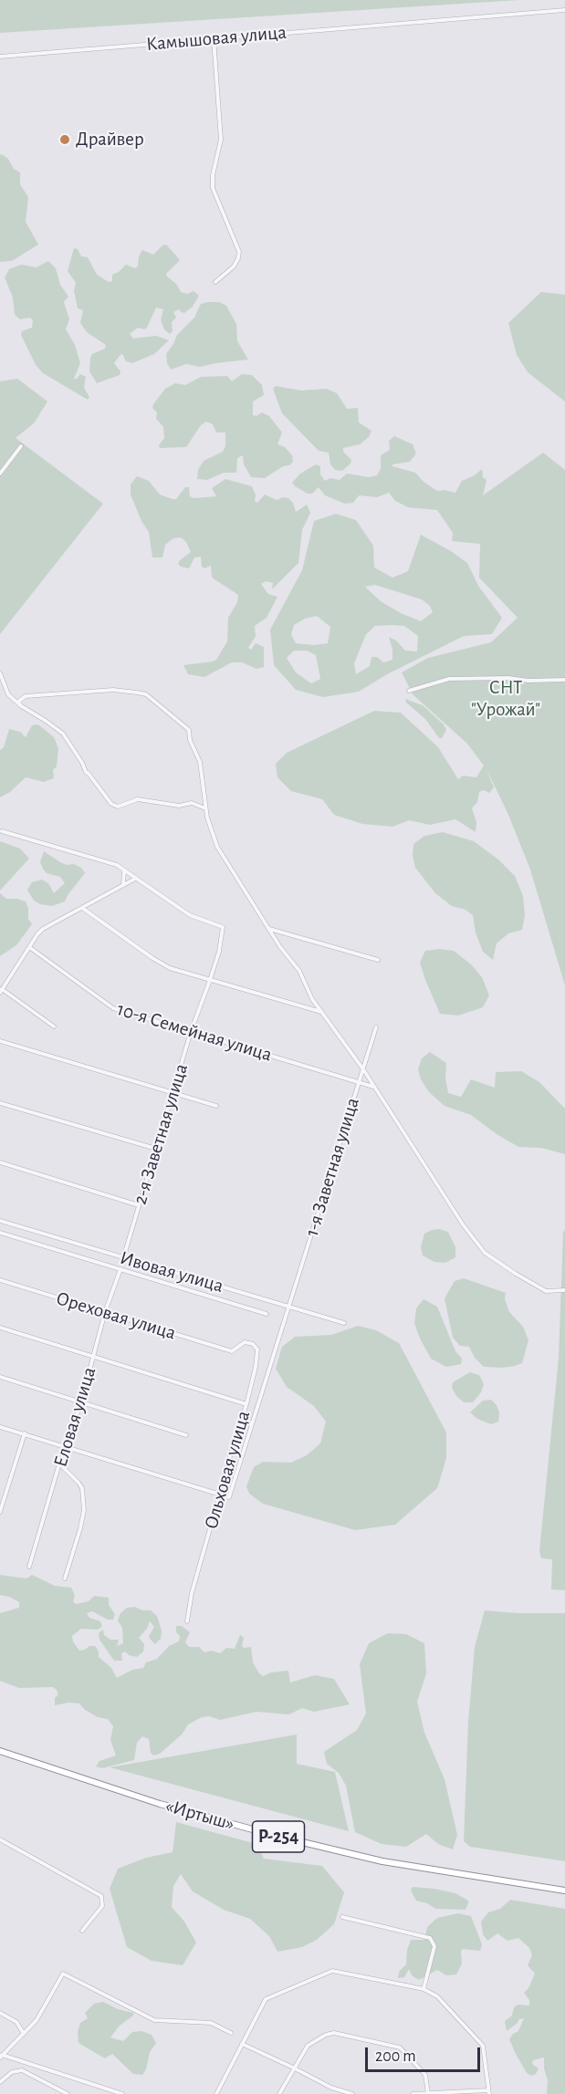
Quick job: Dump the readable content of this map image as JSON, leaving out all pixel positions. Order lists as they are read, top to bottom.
{
  "streets": {
    "highway": ["«Иртыш»", "Р-254"],
    "street": [
      "Камышовая улица",
      "10-я Семейная улица",
      "2-я Заветная улица",
      "1-я Заветная улица",
      "Ивовая улица",
      "Ореховая улица",
      "Еловая улица",
      "Ольховая улица"
    ]
  },
  "crossings": [
    ["10-я Семейная улица", "2-я Заветная улица"],
    ["10-я Семейная улица", "1-я Заветная улица"],
    ["2-я Заветная улица", "Ивовая улица"],
    ["1-я Заветная улица", "Ивовая улица"],
    ["1-я Заветная улица", "Ольховая улица"],
    ["Ивовая улица", "Еловая улица"],
    ["Ореховая улица", "Еловая улица"],
    ["Ореховая улица", "Ольховая улица"]
  ],
  "parks": ["СНТ \"Урожай\""],
  "places": ["Драйвер"],
  "scale_bar": "200 m"
}
